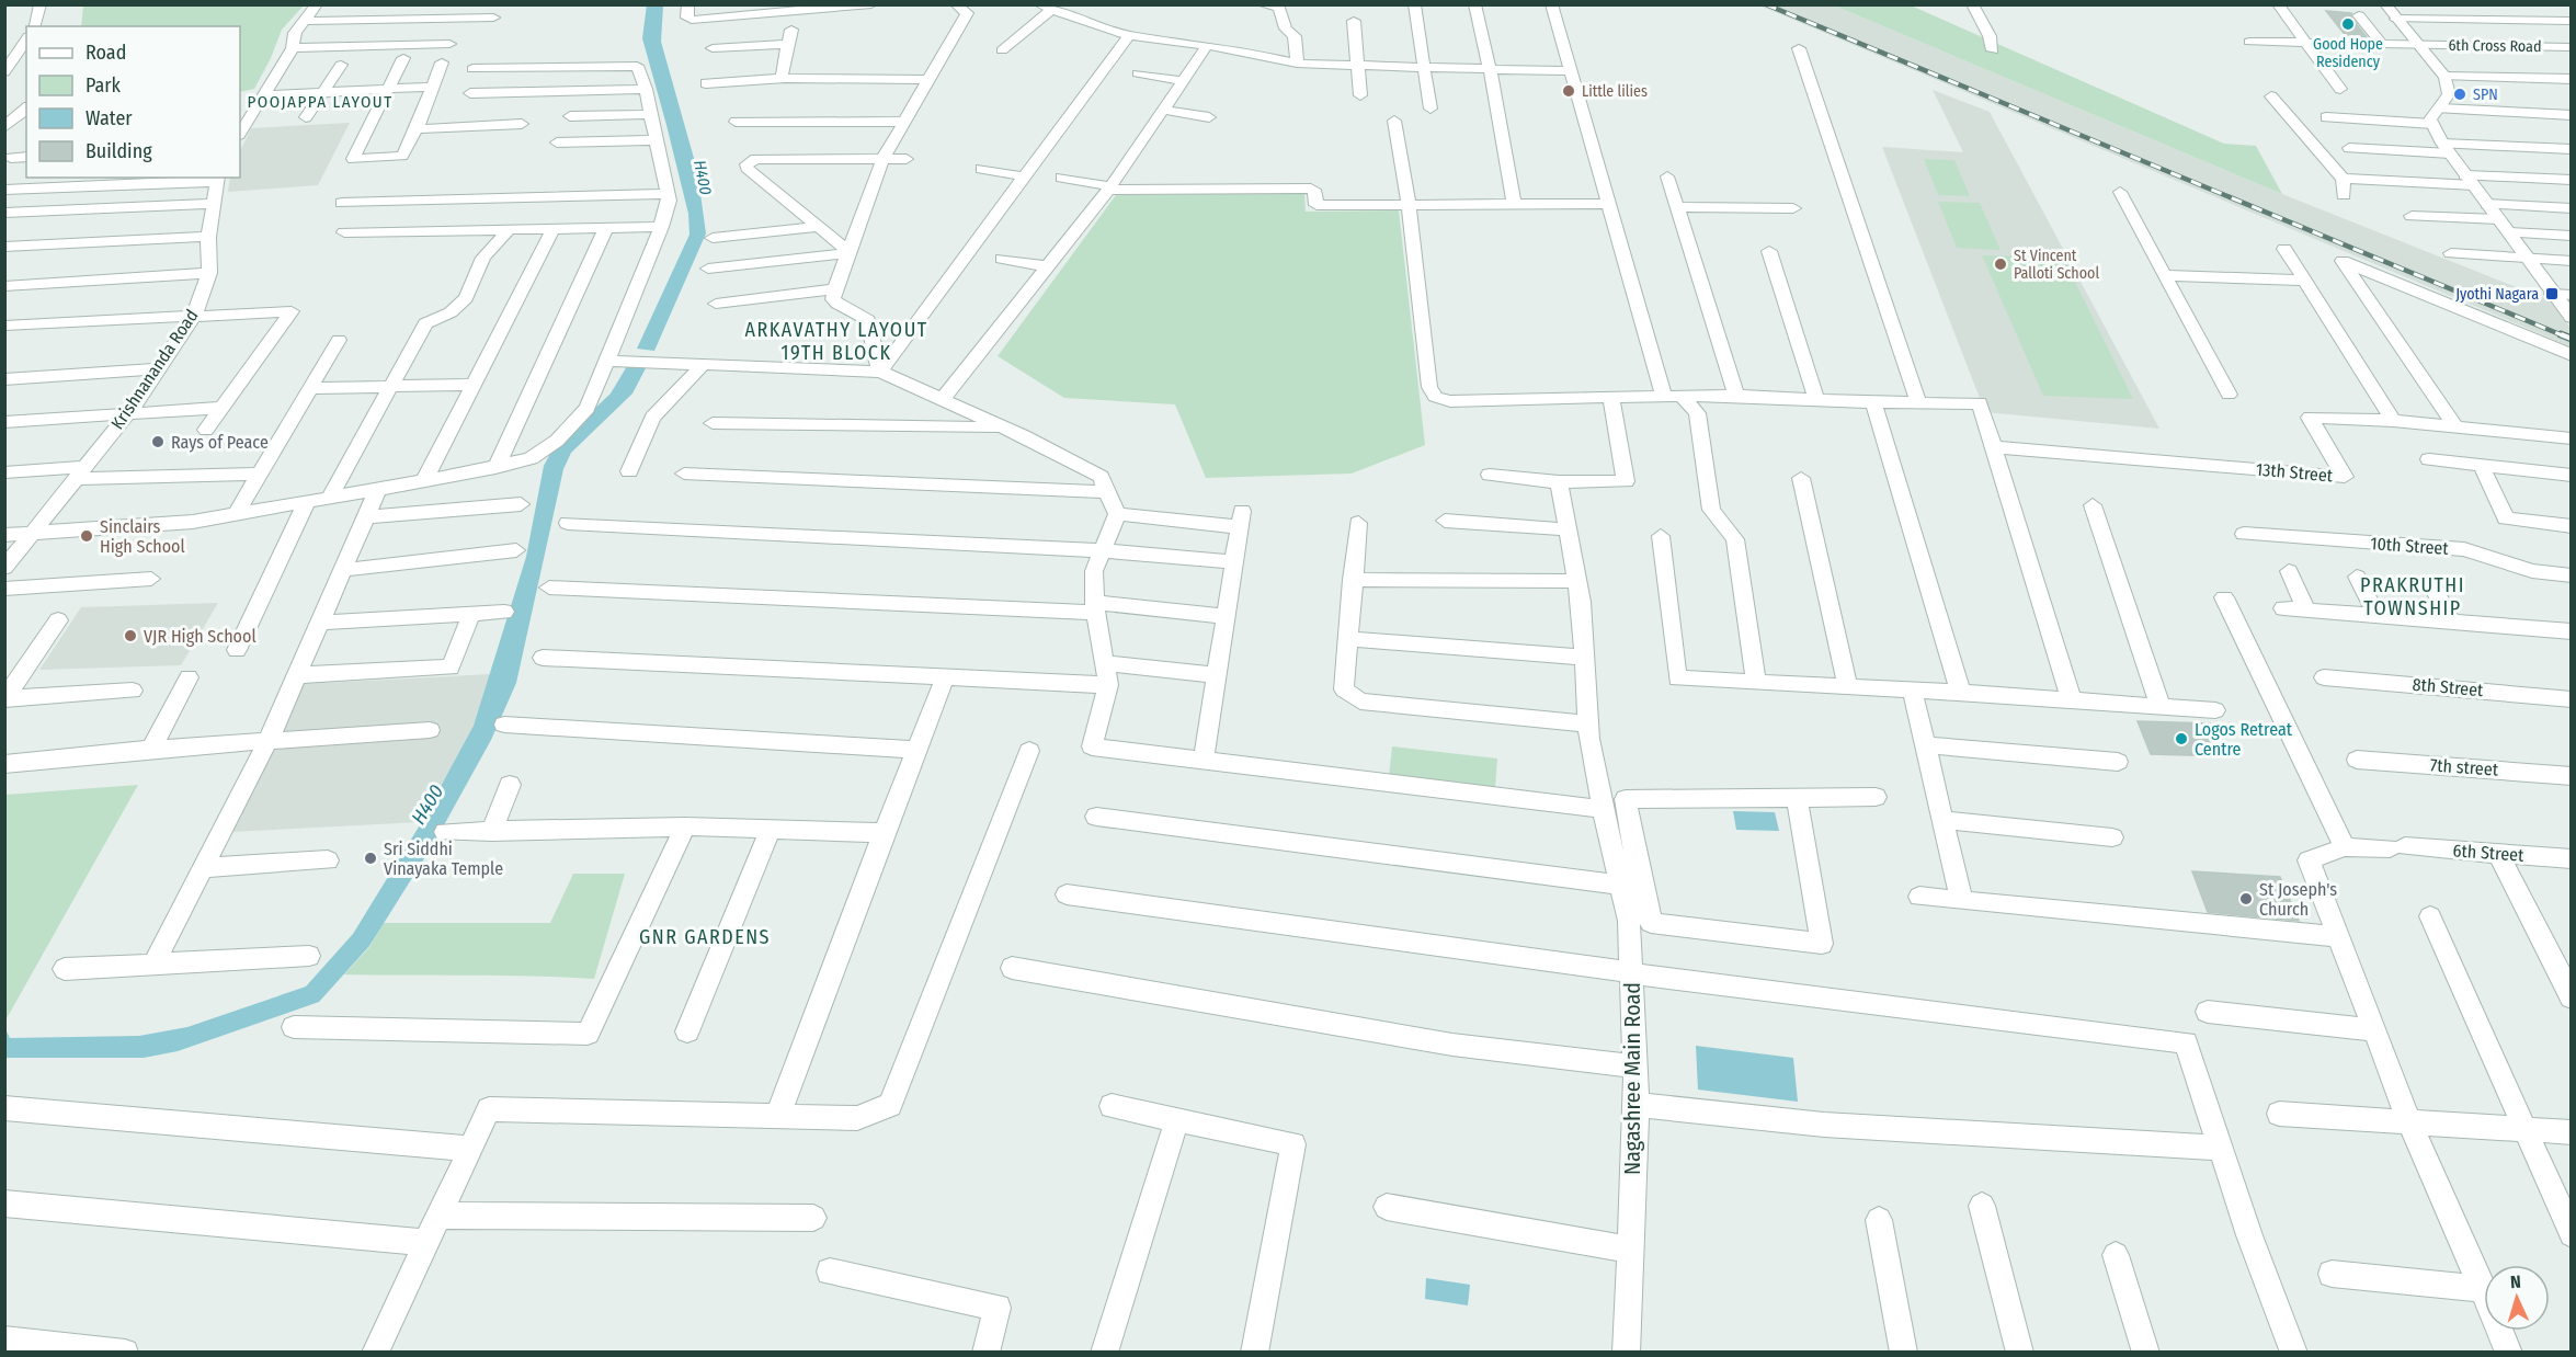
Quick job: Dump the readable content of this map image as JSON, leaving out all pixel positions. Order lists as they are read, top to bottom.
{
  "streets": {
    "street": [
      "6th Cross Road",
      "Krishnananda Road",
      "13th Street",
      "10th Street",
      "8th Street",
      "7th street",
      "6th Street",
      "Nagashree Main Road"
    ]
  },
  "districts": [
    "POOJAPPA LAYOUT",
    "ARKAVATHY LAYOUT 19TH BLOCK",
    "PRAKRUTHI TOWNSHIP",
    "GNR GARDENS"
  ],
  "water": ["H400"],
  "places": {
    "other": [
      "Good Hope Residency",
      "Little lilies",
      "SPN",
      "St Vincent Palloti School",
      "Rays of Peace",
      "Sinclairs High School",
      "VJR High School",
      "Logos Retreat Centre",
      "Sri Siddhi Vinayaka Temple",
      "St Joseph's Church"
    ],
    "transit": ["Jyothi Nagara"]
  },
  "legend": [
    "Road",
    "Park",
    "Water",
    "Building"
  ],
  "north": "top"
}
